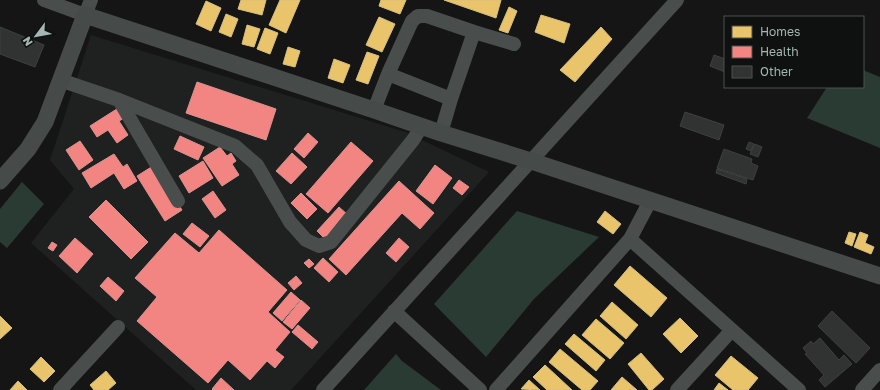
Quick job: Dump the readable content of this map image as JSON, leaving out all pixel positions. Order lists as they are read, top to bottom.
{
  "legend": ["Homes", "Health", "Other"],
  "north": "bottom left"
}
